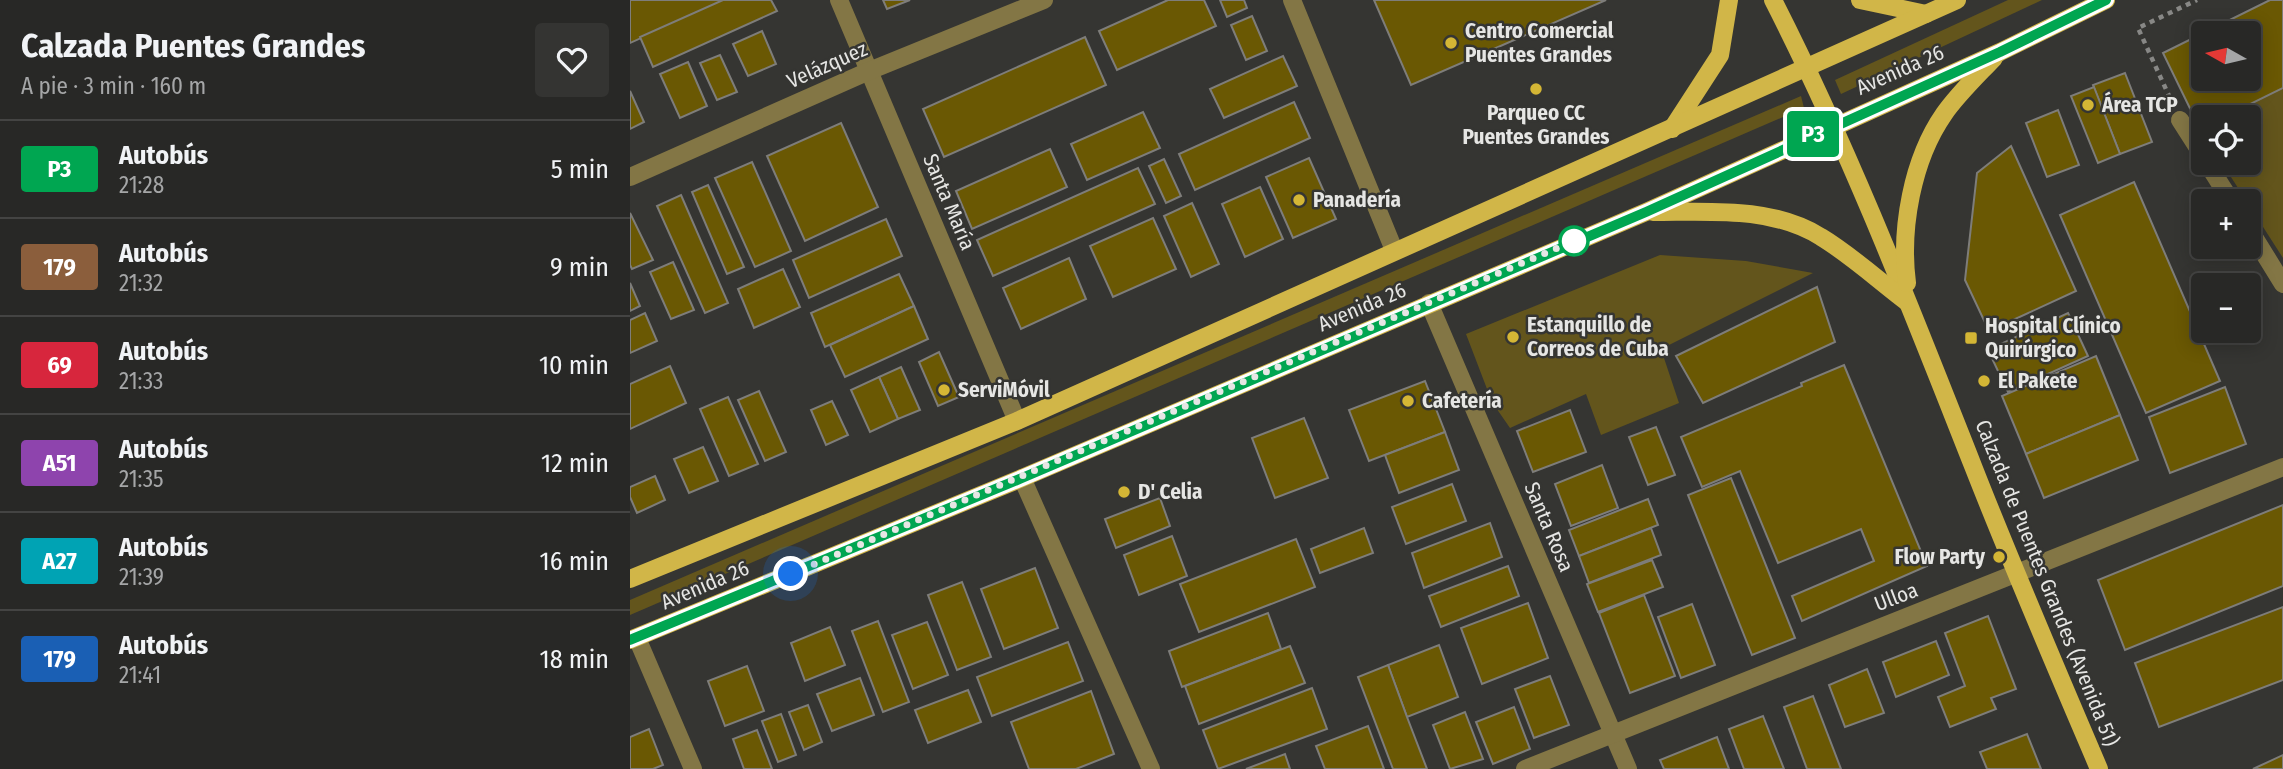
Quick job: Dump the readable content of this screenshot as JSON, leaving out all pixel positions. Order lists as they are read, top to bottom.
{
  "streets": {
    "main road": ["Avenida 26", "Calzada de Puentes Grandes (Avenida 51)"],
    "street": [
      "Velázquez",
      "Santa María",
      "Santa Rosa",
      "Ulloa"
    ]
  },
  "crossings": [
    ["Velázquez", "Santa María"],
    ["Avenida 26", "Santa María"],
    ["Avenida 26", "Santa Rosa"],
    ["Avenida 26", "Calzada de Puentes Grandes (Avenida 51)"],
    ["Santa Rosa", "Ulloa"],
    ["Calzada de Puentes Grandes (Avenida 51)", "Ulloa"]
  ],
  "places": {
    "other": [
      "Centro Comercial Puentes Grandes",
      "Parqueo CC Puentes Grandes",
      "Área TCP",
      "Panadería",
      "Estanquillo de Correos de Cuba",
      "El Pakete",
      "ServiMóvil",
      "Cafetería",
      "D' Celia",
      "Flow Party"
    ],
    "transit": ["Hospital Clínico Quirúrgico"]
  },
  "lines": ["bus line P3"],
  "north": "left",
  "page": {
    "heading": ["Calzada Puentes Grandes", "A pie · 3 min · 160 m"],
    "on_map": "P3",
    "map_buttons": ["+", "−"],
    "list": [
      {
        "mark": "P3",
        "name": "Autobús",
        "note": "21:28",
        "value": "5 min"
      },
      {
        "mark": "179",
        "name": "Autobús",
        "note": "21:32",
        "value": "9 min"
      },
      {
        "mark": "69",
        "name": "Autobús",
        "note": "21:33",
        "value": "10 min"
      },
      {
        "mark": "A51",
        "name": "Autobús",
        "note": "21:35",
        "value": "12 min"
      },
      {
        "mark": "A27",
        "name": "Autobús",
        "note": "21:39",
        "value": "16 min"
      },
      {
        "mark": "179",
        "name": "Autobús",
        "note": "21:41",
        "value": "18 min"
      }
    ]
  }
}
